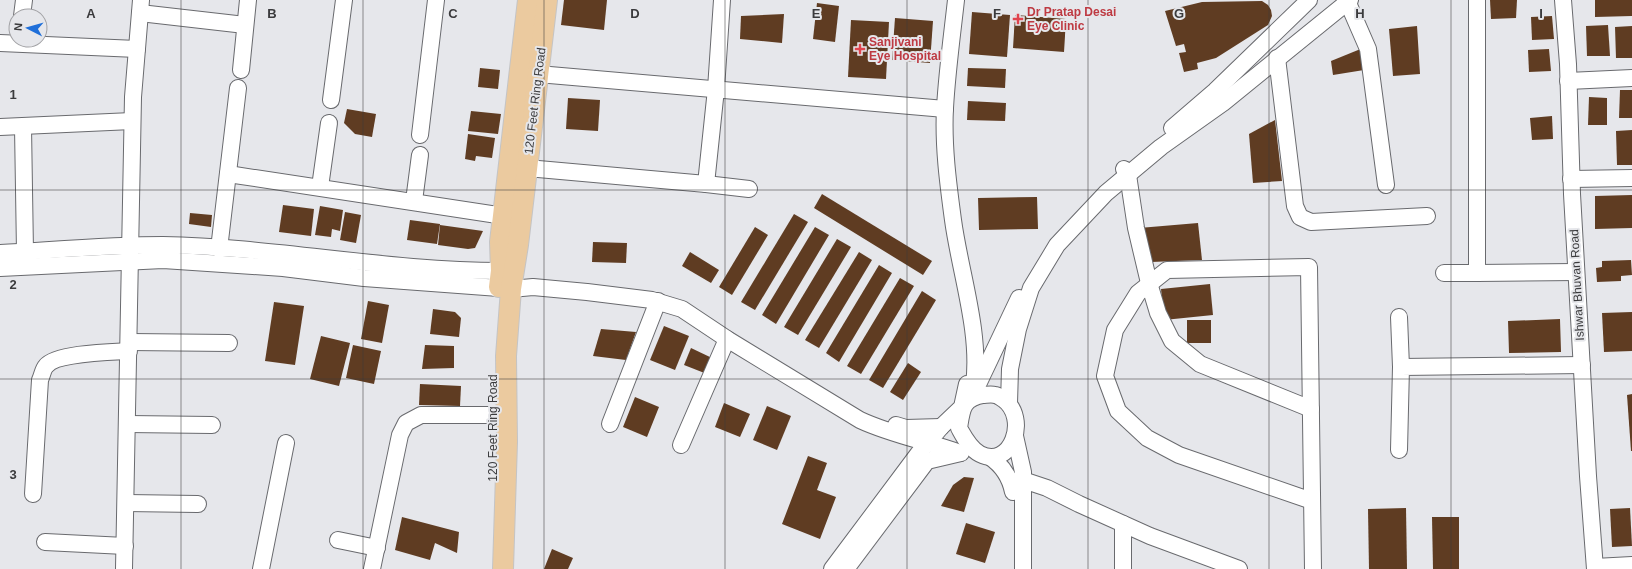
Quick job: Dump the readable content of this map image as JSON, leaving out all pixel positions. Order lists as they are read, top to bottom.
{
  "streets": {
    "main road": ["120 Feet Ring Road"],
    "street": ["Ishwar Bhuvan Road"]
  },
  "places": {
    "health": ["Dr Pratap Desai Eye Clinic", "Sanjivani Eye Hospital"]
  },
  "north": "left",
  "grid": {
    "columns": [
      "A",
      "B",
      "C",
      "D",
      "E",
      "F",
      "G",
      "H",
      "I"
    ],
    "rows": ["1", "2", "3"]
  }
}
